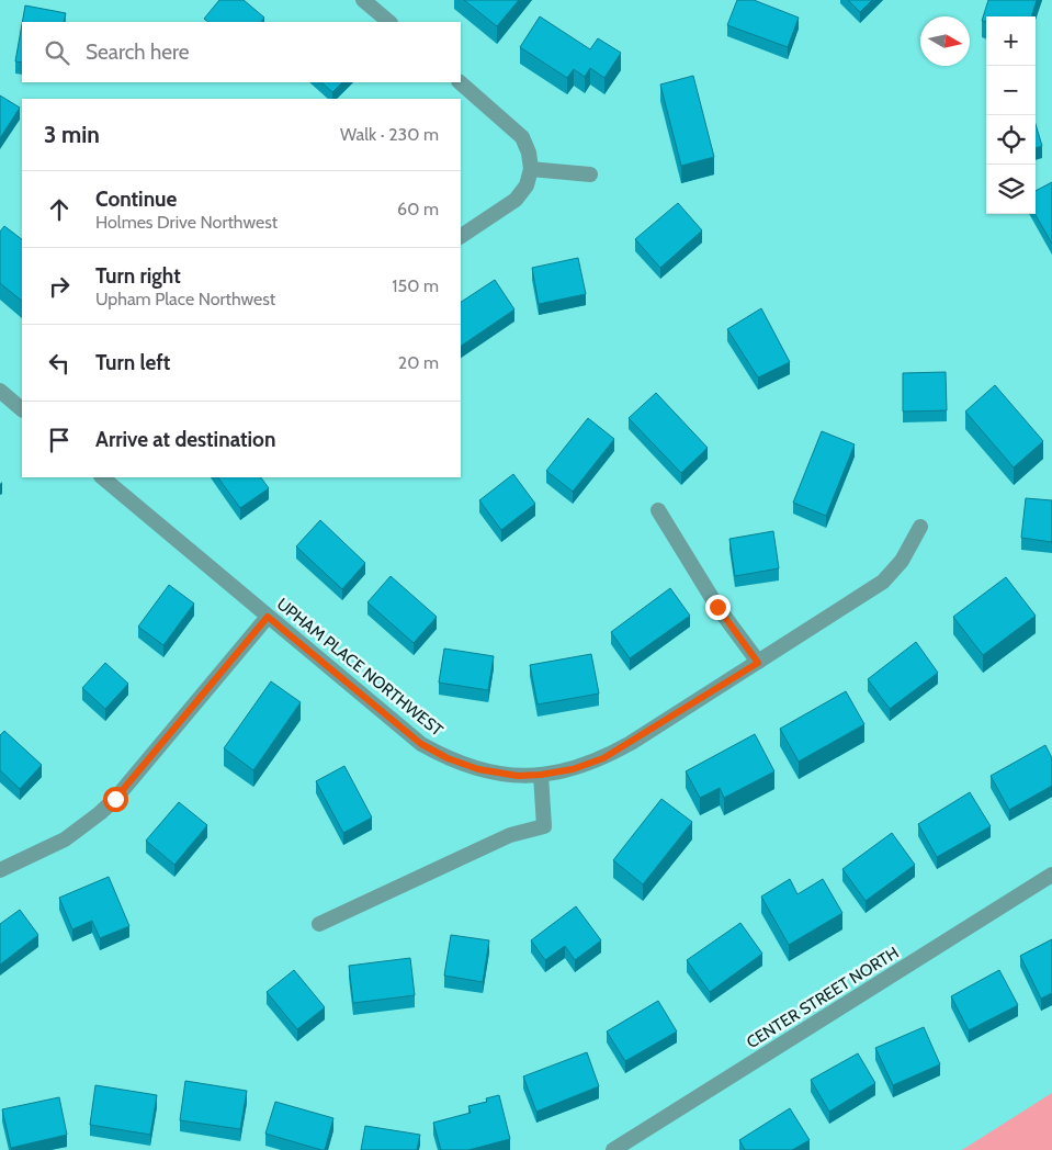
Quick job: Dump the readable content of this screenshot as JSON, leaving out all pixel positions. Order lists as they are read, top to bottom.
{
  "streets": {
    "street": ["UPHAM PLACE NORTHWEST", "CENTER STREET NORTH"]
  },
  "north": "right",
  "page": {
    "map_buttons": ["+", "−"],
    "search": "Search here",
    "heading": ["3 min", "Walk · 230 m"],
    "list": [
      ["Continue", "Holmes Drive Northwest", "60 m"],
      ["Turn right", "Upham Place Northwest", "150 m"],
      ["Turn left", "20 m"],
      "Arrive at destination"
    ]
  }
}
